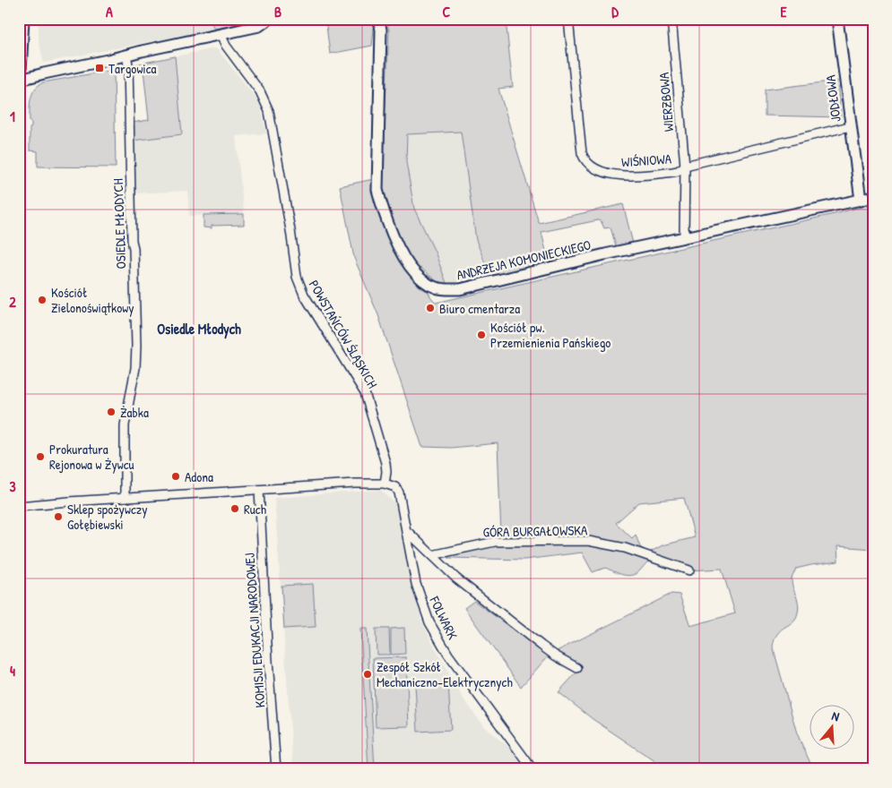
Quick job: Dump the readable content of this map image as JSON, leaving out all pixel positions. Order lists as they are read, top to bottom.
{
  "streets": {
    "street": [
      "JODŁOWA",
      "WIERZBOWA",
      "WIŚNIOWA",
      "OSIEDLE MŁODYCH",
      "ANDRZEJA KOMONIECKIEGO",
      "POWSTAŃCÓW ŚLĄSKICH",
      "GÓRA BURGAŁOWSKA",
      "FOLWARK",
      "KOMISJI EDUKACJI NARODOWEJ"
    ]
  },
  "crossings": [
    ["JODŁOWA", "WIŚNIOWA"],
    ["JODŁOWA", "ANDRZEJA KOMONIECKIEGO"],
    ["WIERZBOWA", "WIŚNIOWA"],
    ["WIERZBOWA", "ANDRZEJA KOMONIECKIEGO"],
    ["POWSTAŃCÓW ŚLĄSKICH", "FOLWARK"]
  ],
  "districts": ["Osiedle Młodych"],
  "places": {
    "transit": ["Targowica"],
    "other": [
      "Kościół Zielonoświątkowy",
      "Biuro cmentarza",
      "Kościół pw. Przemienienia Pańskiego",
      "Żabka",
      "Prokuratura Rejonowa w Żywcu",
      "Adona",
      "Ruch",
      "Sklep spożywczy Gołębiewski",
      "Zespół Szkół Mechaniczno-Elektrycznych"
    ]
  },
  "north": "top",
  "grid": {
    "columns": [
      "A",
      "B",
      "C",
      "D",
      "E"
    ],
    "rows": [
      "1",
      "2",
      "3",
      "4"
    ]
  }
}
